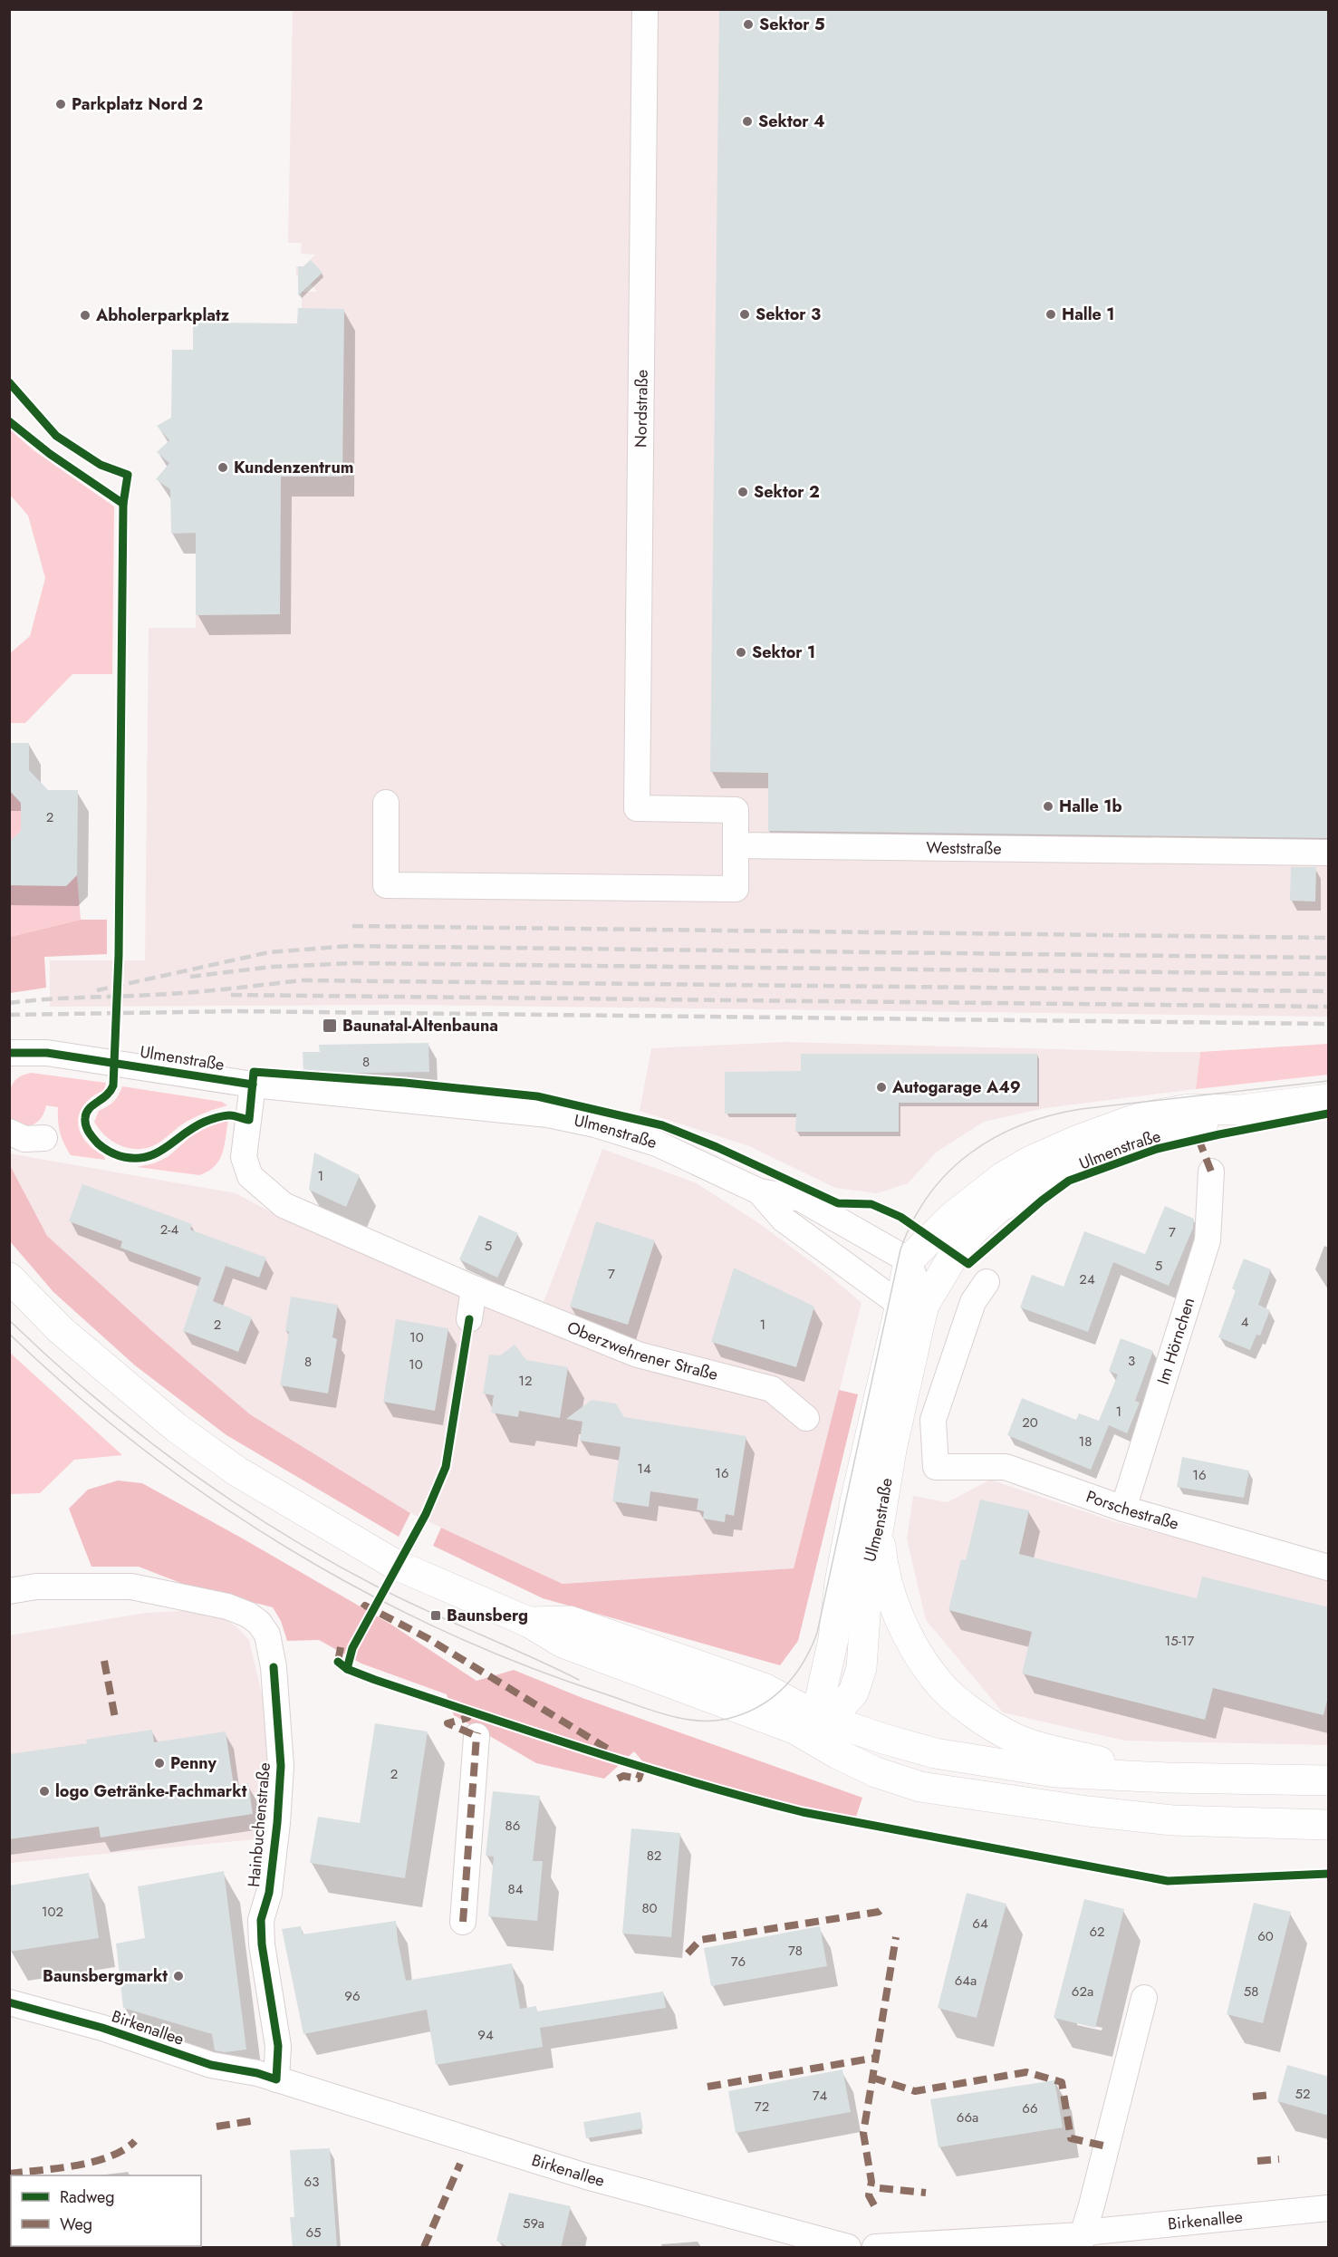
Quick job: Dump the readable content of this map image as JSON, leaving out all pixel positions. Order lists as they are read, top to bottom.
{
  "streets": {
    "main road": ["Ulmenstraße"],
    "street": [
      "Nordstraße",
      "Weststraße",
      "Im Hörnchen",
      "Oberzwehrener Straße",
      "Porschestraße",
      "Hainbuchenstraße",
      "Birkenallee"
    ]
  },
  "crossings": [
    ["Nordstraße", "Weststraße"],
    ["Ulmenstraße", "Oberzwehrener Straße"],
    ["Im Hörnchen", "Porschestraße"],
    ["Hainbuchenstraße", "Birkenallee"]
  ],
  "places": {
    "other": [
      "Sektor 5",
      "Parkplatz Nord 2",
      "Sektor 4",
      "Sektor 3",
      "Halle 1",
      "Abholerparkplatz",
      "Kundenzentrum",
      "Sektor 2",
      "Sektor 1",
      "Halle 1b",
      "Autogarage A49",
      "Penny",
      "logo Getränke-Fachmarkt",
      "Baunsbergmarkt"
    ],
    "transit": ["Baunatal-Altenbauna", "Baunsberg"]
  },
  "house_numbers": [
    "2",
    "8",
    "1",
    "2-4",
    "7",
    "5",
    "5",
    "7",
    "24",
    "4",
    "2",
    "1",
    "10",
    "3",
    "8",
    "10",
    "12",
    "1",
    "20",
    "18",
    "14",
    "16",
    "16",
    "15-17",
    "2",
    "86",
    "82",
    "84",
    "80",
    "102",
    "64",
    "62",
    "60",
    "78",
    "76",
    "64a",
    "62a",
    "58",
    "96",
    "94",
    "52",
    "74",
    "72",
    "66",
    "66a",
    "63",
    "59a",
    "65"
  ],
  "legend": ["Radweg", "Weg"]
}
